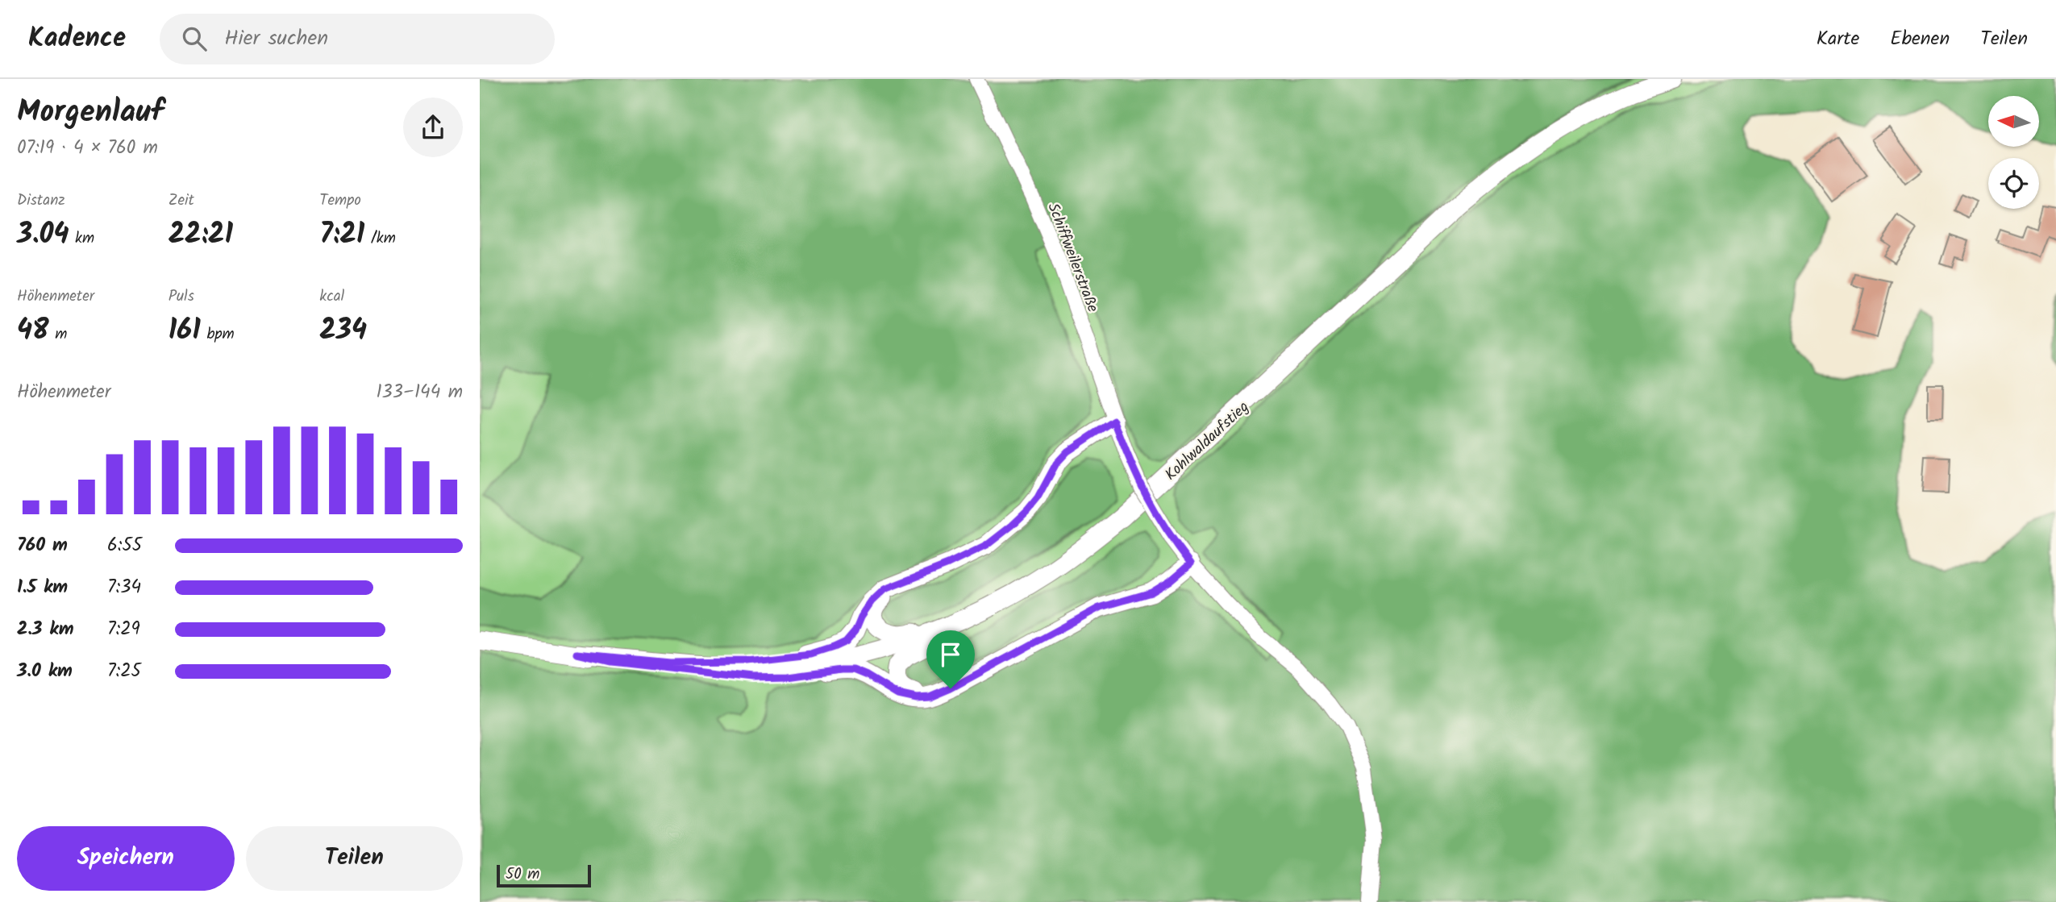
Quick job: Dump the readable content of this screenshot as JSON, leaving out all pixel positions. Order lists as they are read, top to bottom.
{
  "streets": {
    "main road": ["Kohlwaldaufstieg"],
    "street": ["Schiffweilerstraße"]
  },
  "scale_bar": "50 m",
  "north": "left",
  "page": {
    "header": "Kadence",
    "search": "Hier suchen",
    "nav": ["Karte", "Ebenen", "Teilen"],
    "heading": ["Morgenlauf", "07:19 · 4 × 760 m"],
    "stats": [
      ["Distanz", "3.04 km"],
      ["Zeit", "22:21"],
      ["Tempo", "7:21 /km"],
      ["Höhenmeter", "48 m"],
      ["Puls", "161 bpm"],
      ["kcal", "234"]
    ],
    "chart": ["Höhenmeter", "133–144 m"],
    "list": [
      {
        "name": "760 m",
        "note": "6:55"
      },
      {
        "name": "1.5 km",
        "note": "7:34"
      },
      {
        "name": "2.3 km",
        "note": "7:29"
      },
      {
        "name": "3.0 km",
        "note": "7:25"
      }
    ],
    "buttons": ["Speichern", "Teilen"],
    "scale": "50 m"
  }
}
